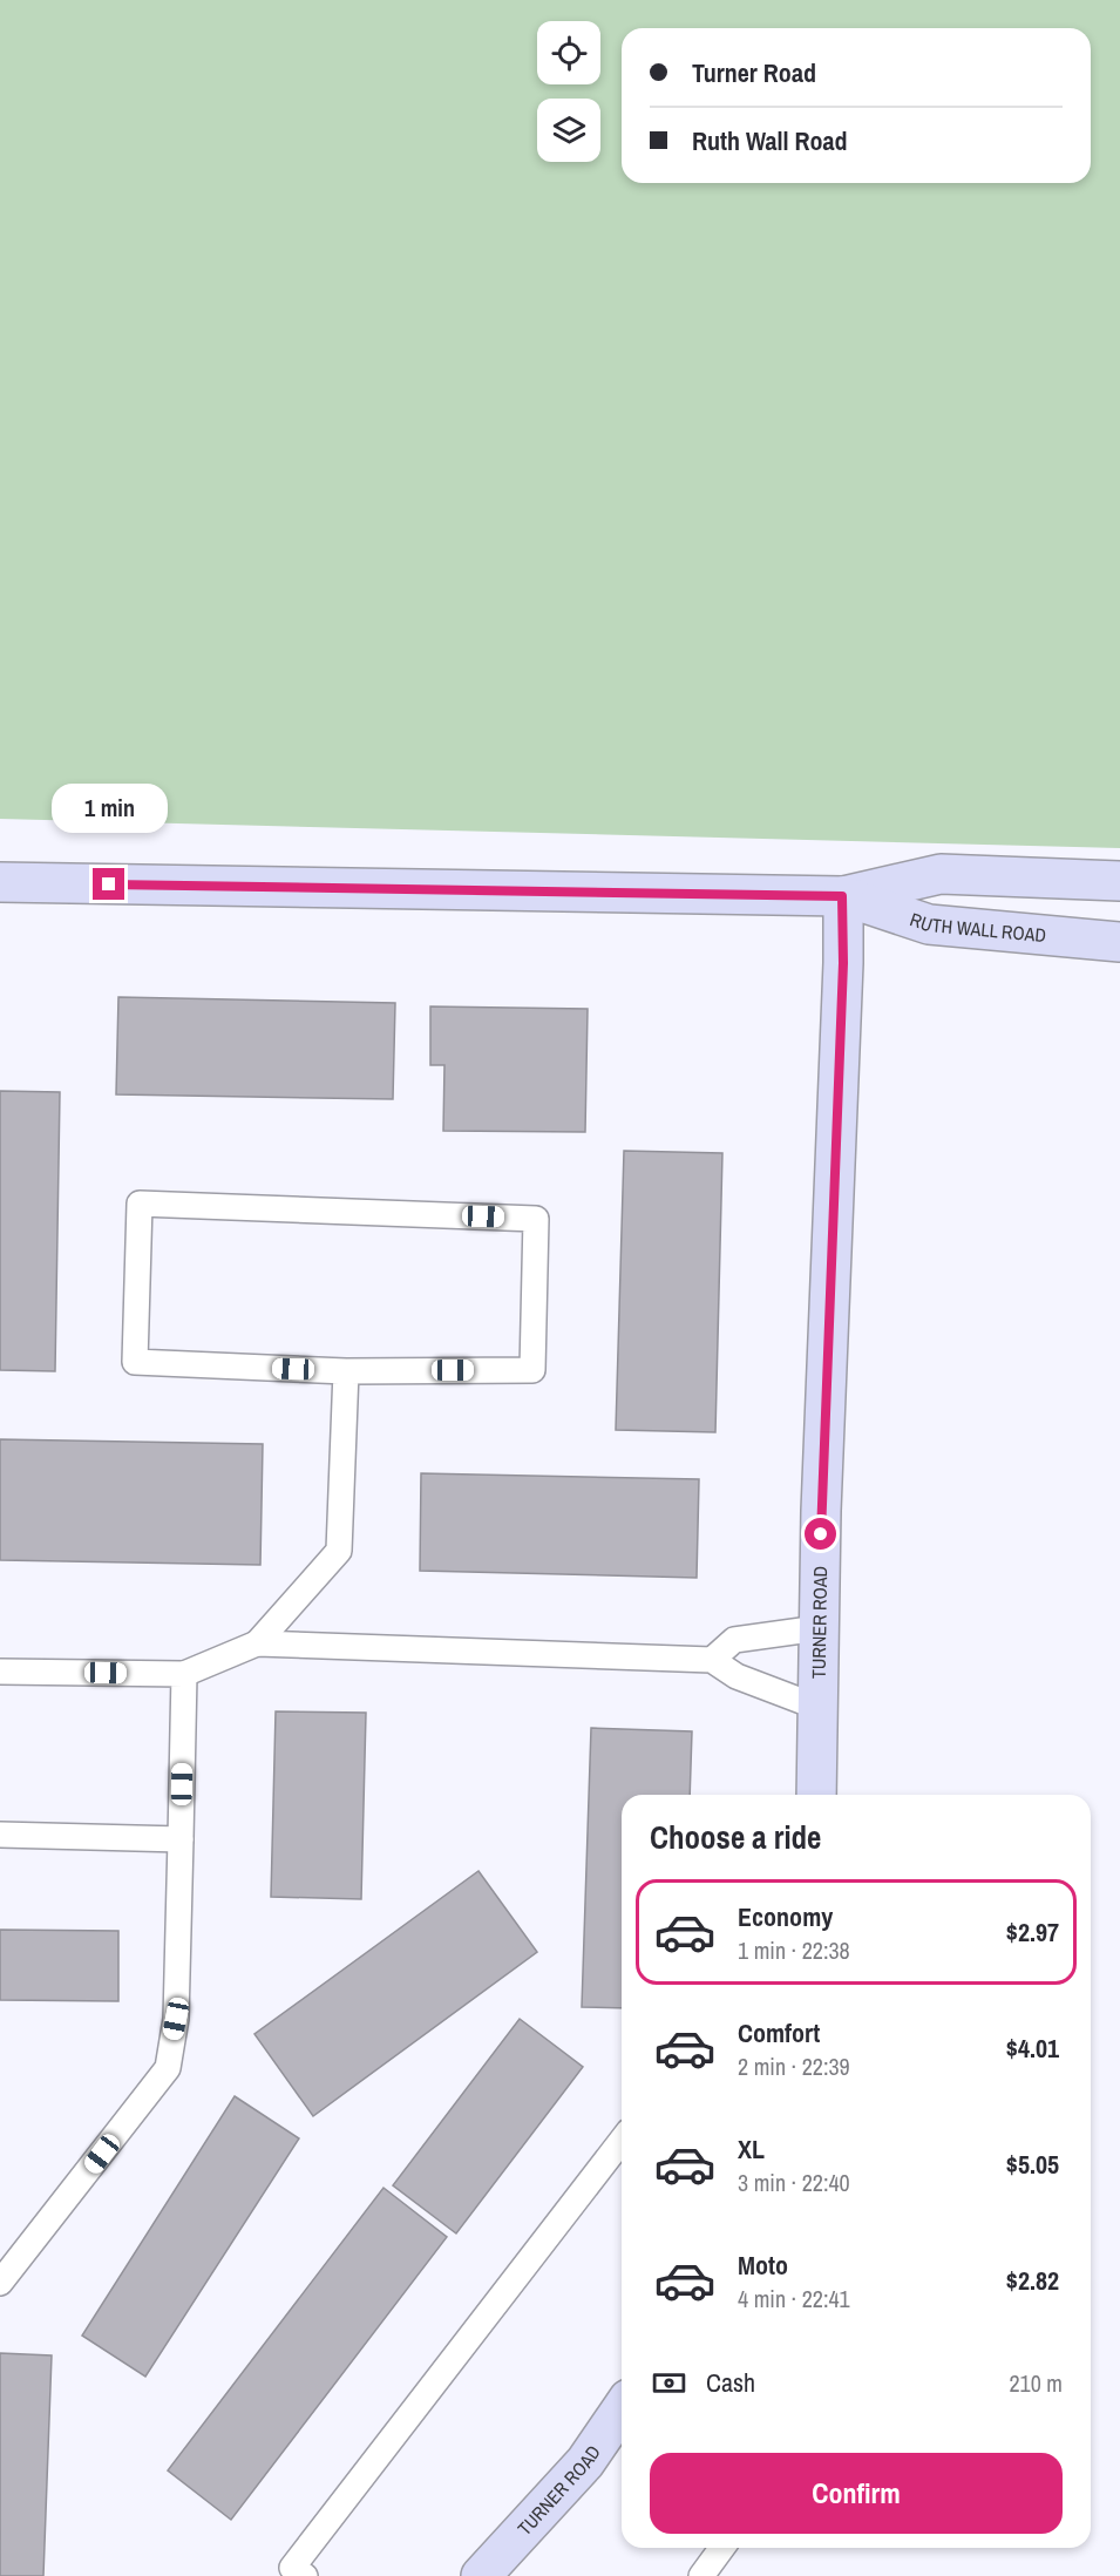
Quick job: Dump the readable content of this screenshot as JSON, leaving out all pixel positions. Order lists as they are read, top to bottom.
{
  "streets": {
    "main road": ["RUTH WALL ROAD", "TURNER ROAD"]
  },
  "crossings": [
    ["RUTH WALL ROAD", "TURNER ROAD"]
  ],
  "page": {
    "banner": ["Turner Road", "Ruth Wall Road"],
    "bubble": "1 min",
    "heading": "Choose a ride",
    "list": [
      {
        "name": "Economy",
        "note": "1 min · 22:38",
        "value": "$2.97"
      },
      {
        "name": "Comfort",
        "note": "2 min · 22:39",
        "value": "$4.01"
      },
      {
        "name": "XL",
        "note": "3 min · 22:40",
        "value": "$5.05"
      },
      {
        "name": "Moto",
        "note": "4 min · 22:41",
        "value": "$2.82"
      }
    ],
    "pay": ["Cash", "210 m"],
    "buttons": "Confirm"
  }
}
